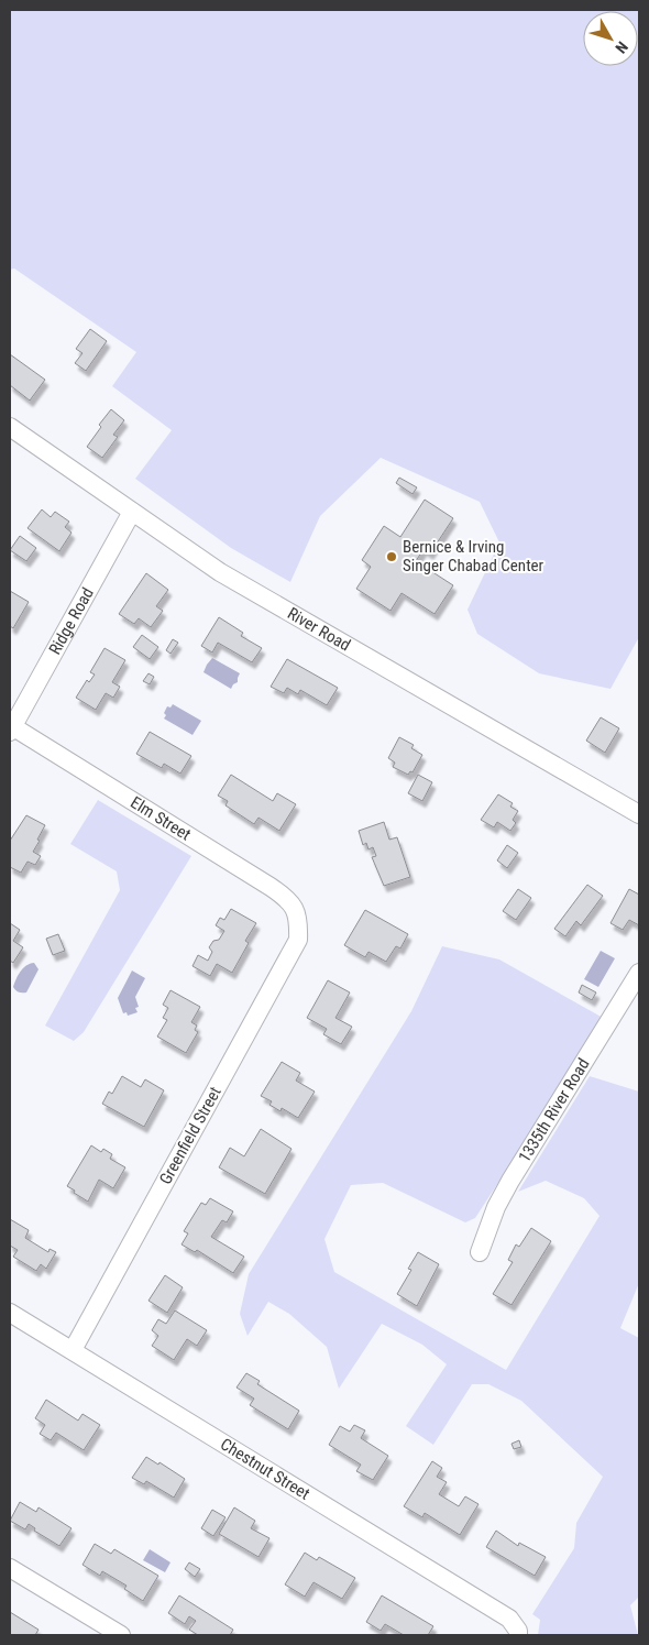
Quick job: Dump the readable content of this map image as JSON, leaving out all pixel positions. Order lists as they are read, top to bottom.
{
  "streets": {
    "street": [
      "Ridge Road",
      "River Road",
      "Elm Street",
      "1335th River Road",
      "Greenfield Street",
      "Chestnut Street"
    ]
  },
  "crossings": [
    ["Ridge Road", "River Road"],
    ["Ridge Road", "Elm Street"],
    ["Elm Street", "Greenfield Street"],
    ["Greenfield Street", "Chestnut Street"]
  ],
  "places": ["Bernice & Irving Singer Chabad Center"],
  "north": "bottom right"
}
